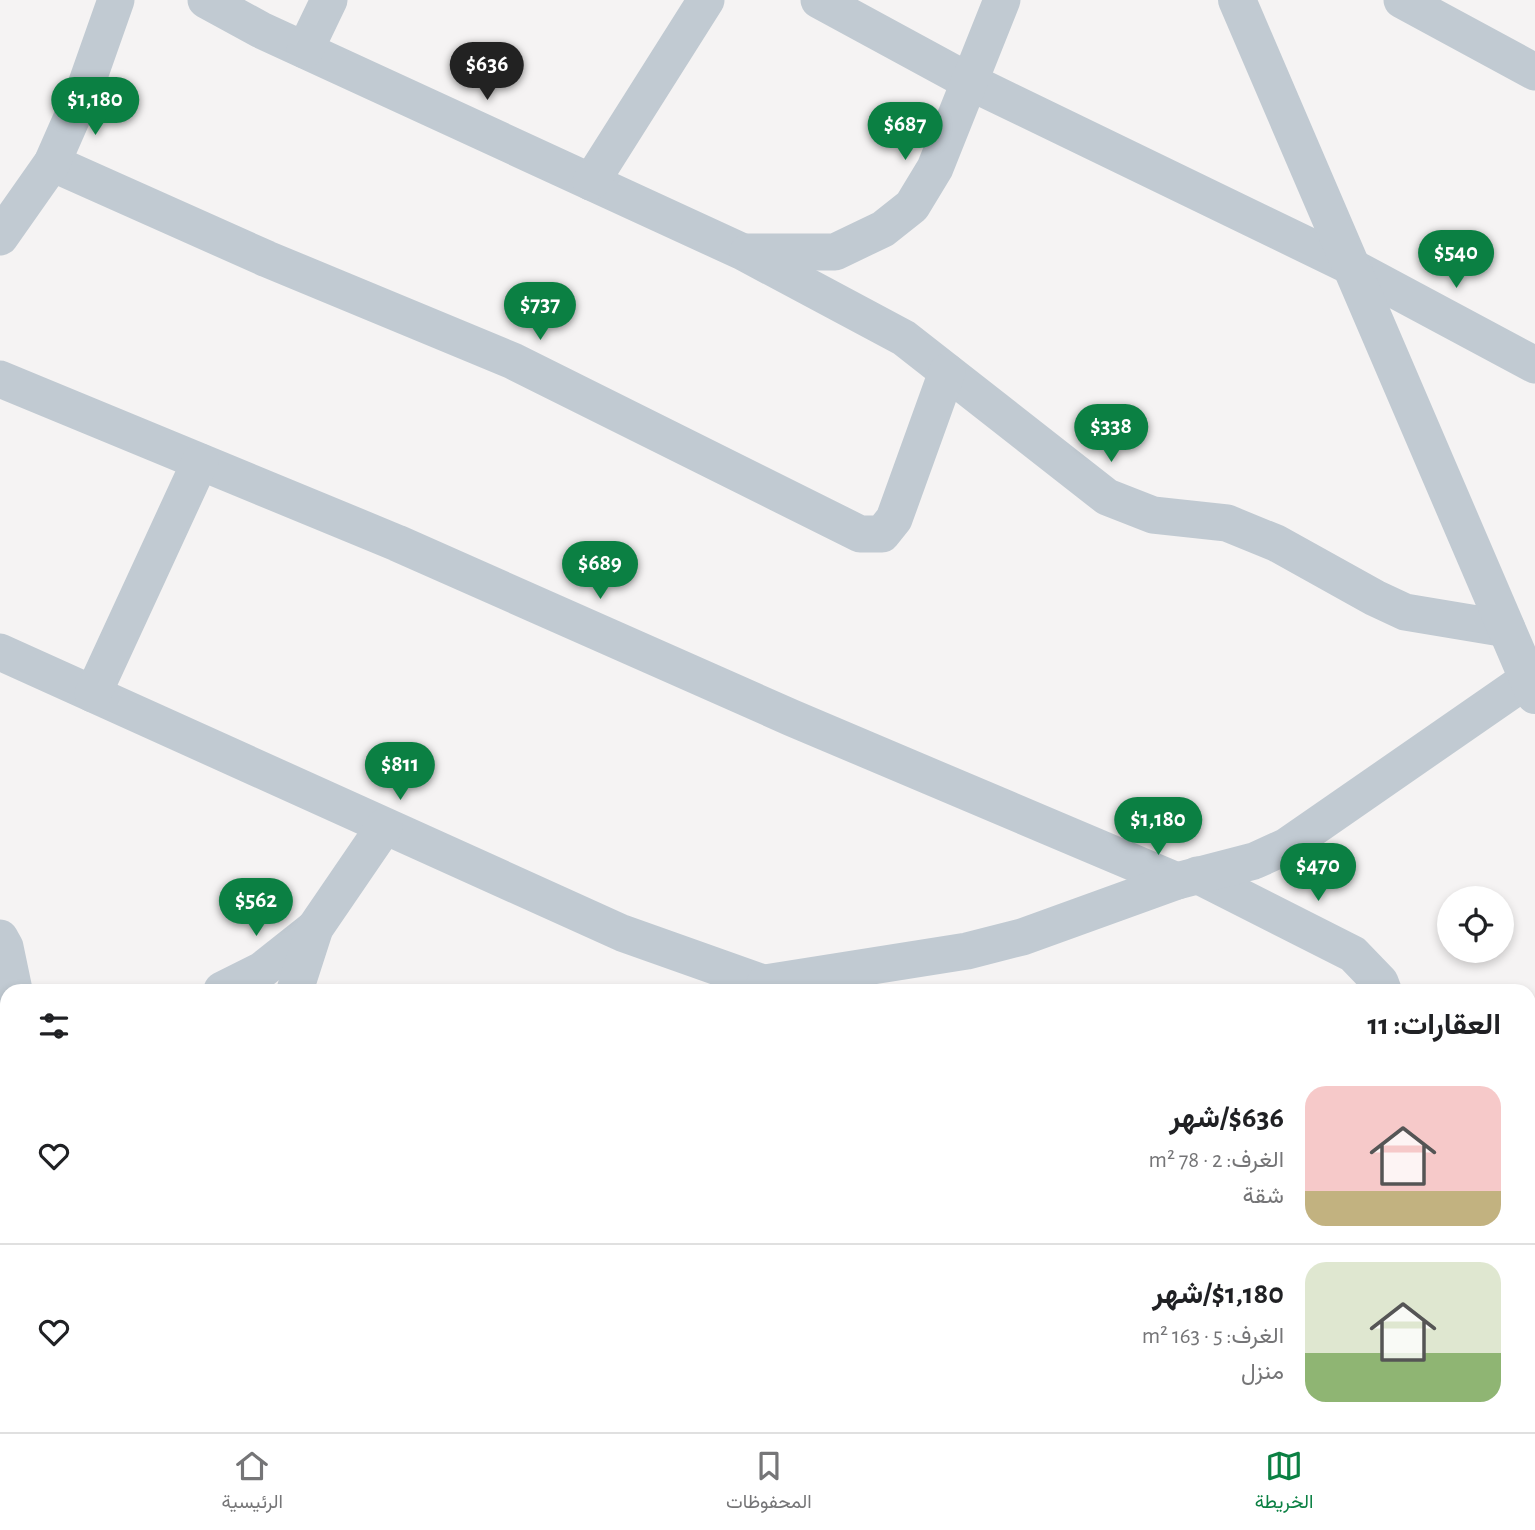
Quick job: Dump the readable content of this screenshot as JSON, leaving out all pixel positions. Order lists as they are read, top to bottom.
{
  "page": {
    "price": [
      "$636",
      "$1,180",
      "$687",
      "$540",
      "$737",
      "$338",
      "$689",
      "$811",
      "$1,180",
      "$470",
      "$562"
    ],
    "heading": "العقارات: 11",
    "list": [
      {
        "name": "$636/شهر",
        "note": "الغرف: 2 · 78 m² · شقة"
      },
      {
        "name": "$1,180/شهر",
        "note": "الغرف: 5 · 163 m² · منزل"
      }
    ],
    "tabs": ["الخريطة", "المحفوظات", "الرئيسية"]
  }
}
